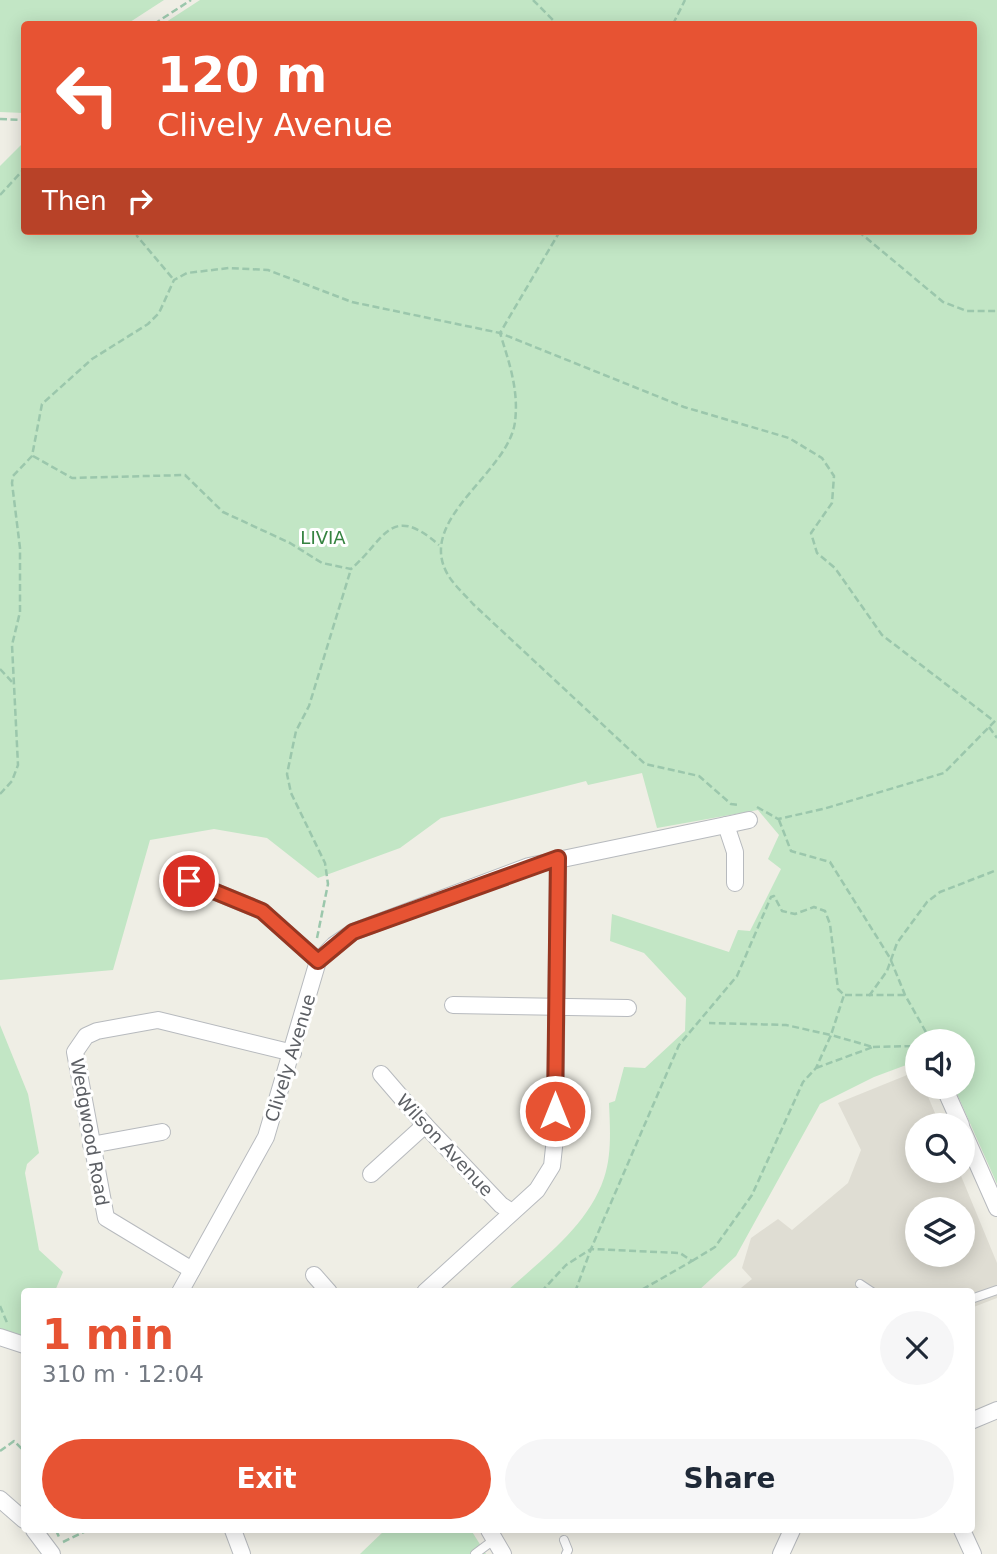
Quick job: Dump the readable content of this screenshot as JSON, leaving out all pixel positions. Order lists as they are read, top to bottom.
{
  "streets": {
    "street": ["Clively Avenue", "Wedgwood Road", "Wilson Avenue"]
  },
  "crossings": [
    ["Clively Avenue", "Wedgwood Road"]
  ],
  "parks": ["LIVIA"],
  "page": {
    "turn": ["120 m", "Clively Avenue"],
    "then": "Then",
    "heading": ["1 min", "310 m · 12:04"],
    "buttons": ["Exit", "Share"]
  }
}
